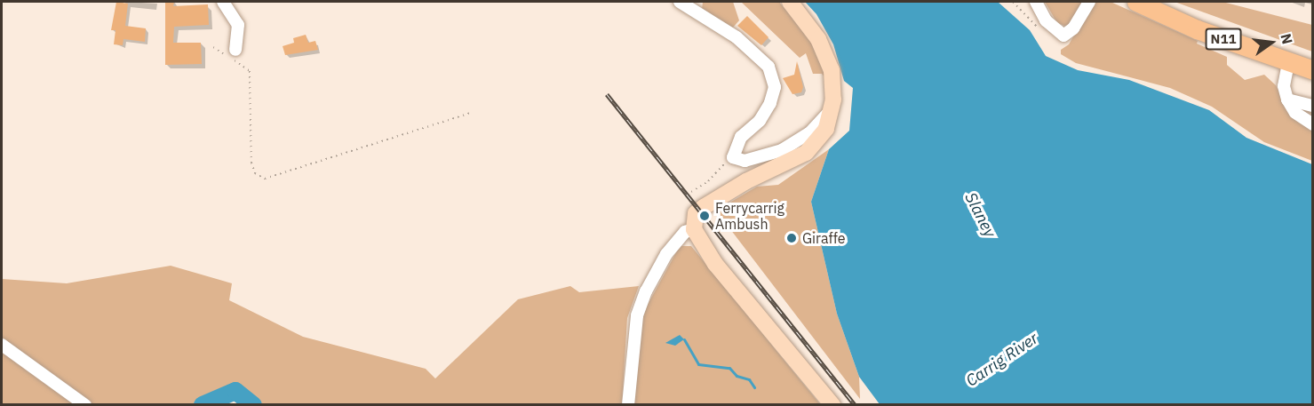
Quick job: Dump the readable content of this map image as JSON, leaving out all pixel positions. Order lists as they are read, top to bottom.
{
  "streets": {
    "highway": ["N11"]
  },
  "water": ["Slaney", "Carrig River"],
  "places": ["Ferrycarrig Ambush", "Giraffe"],
  "north": "right"
}
